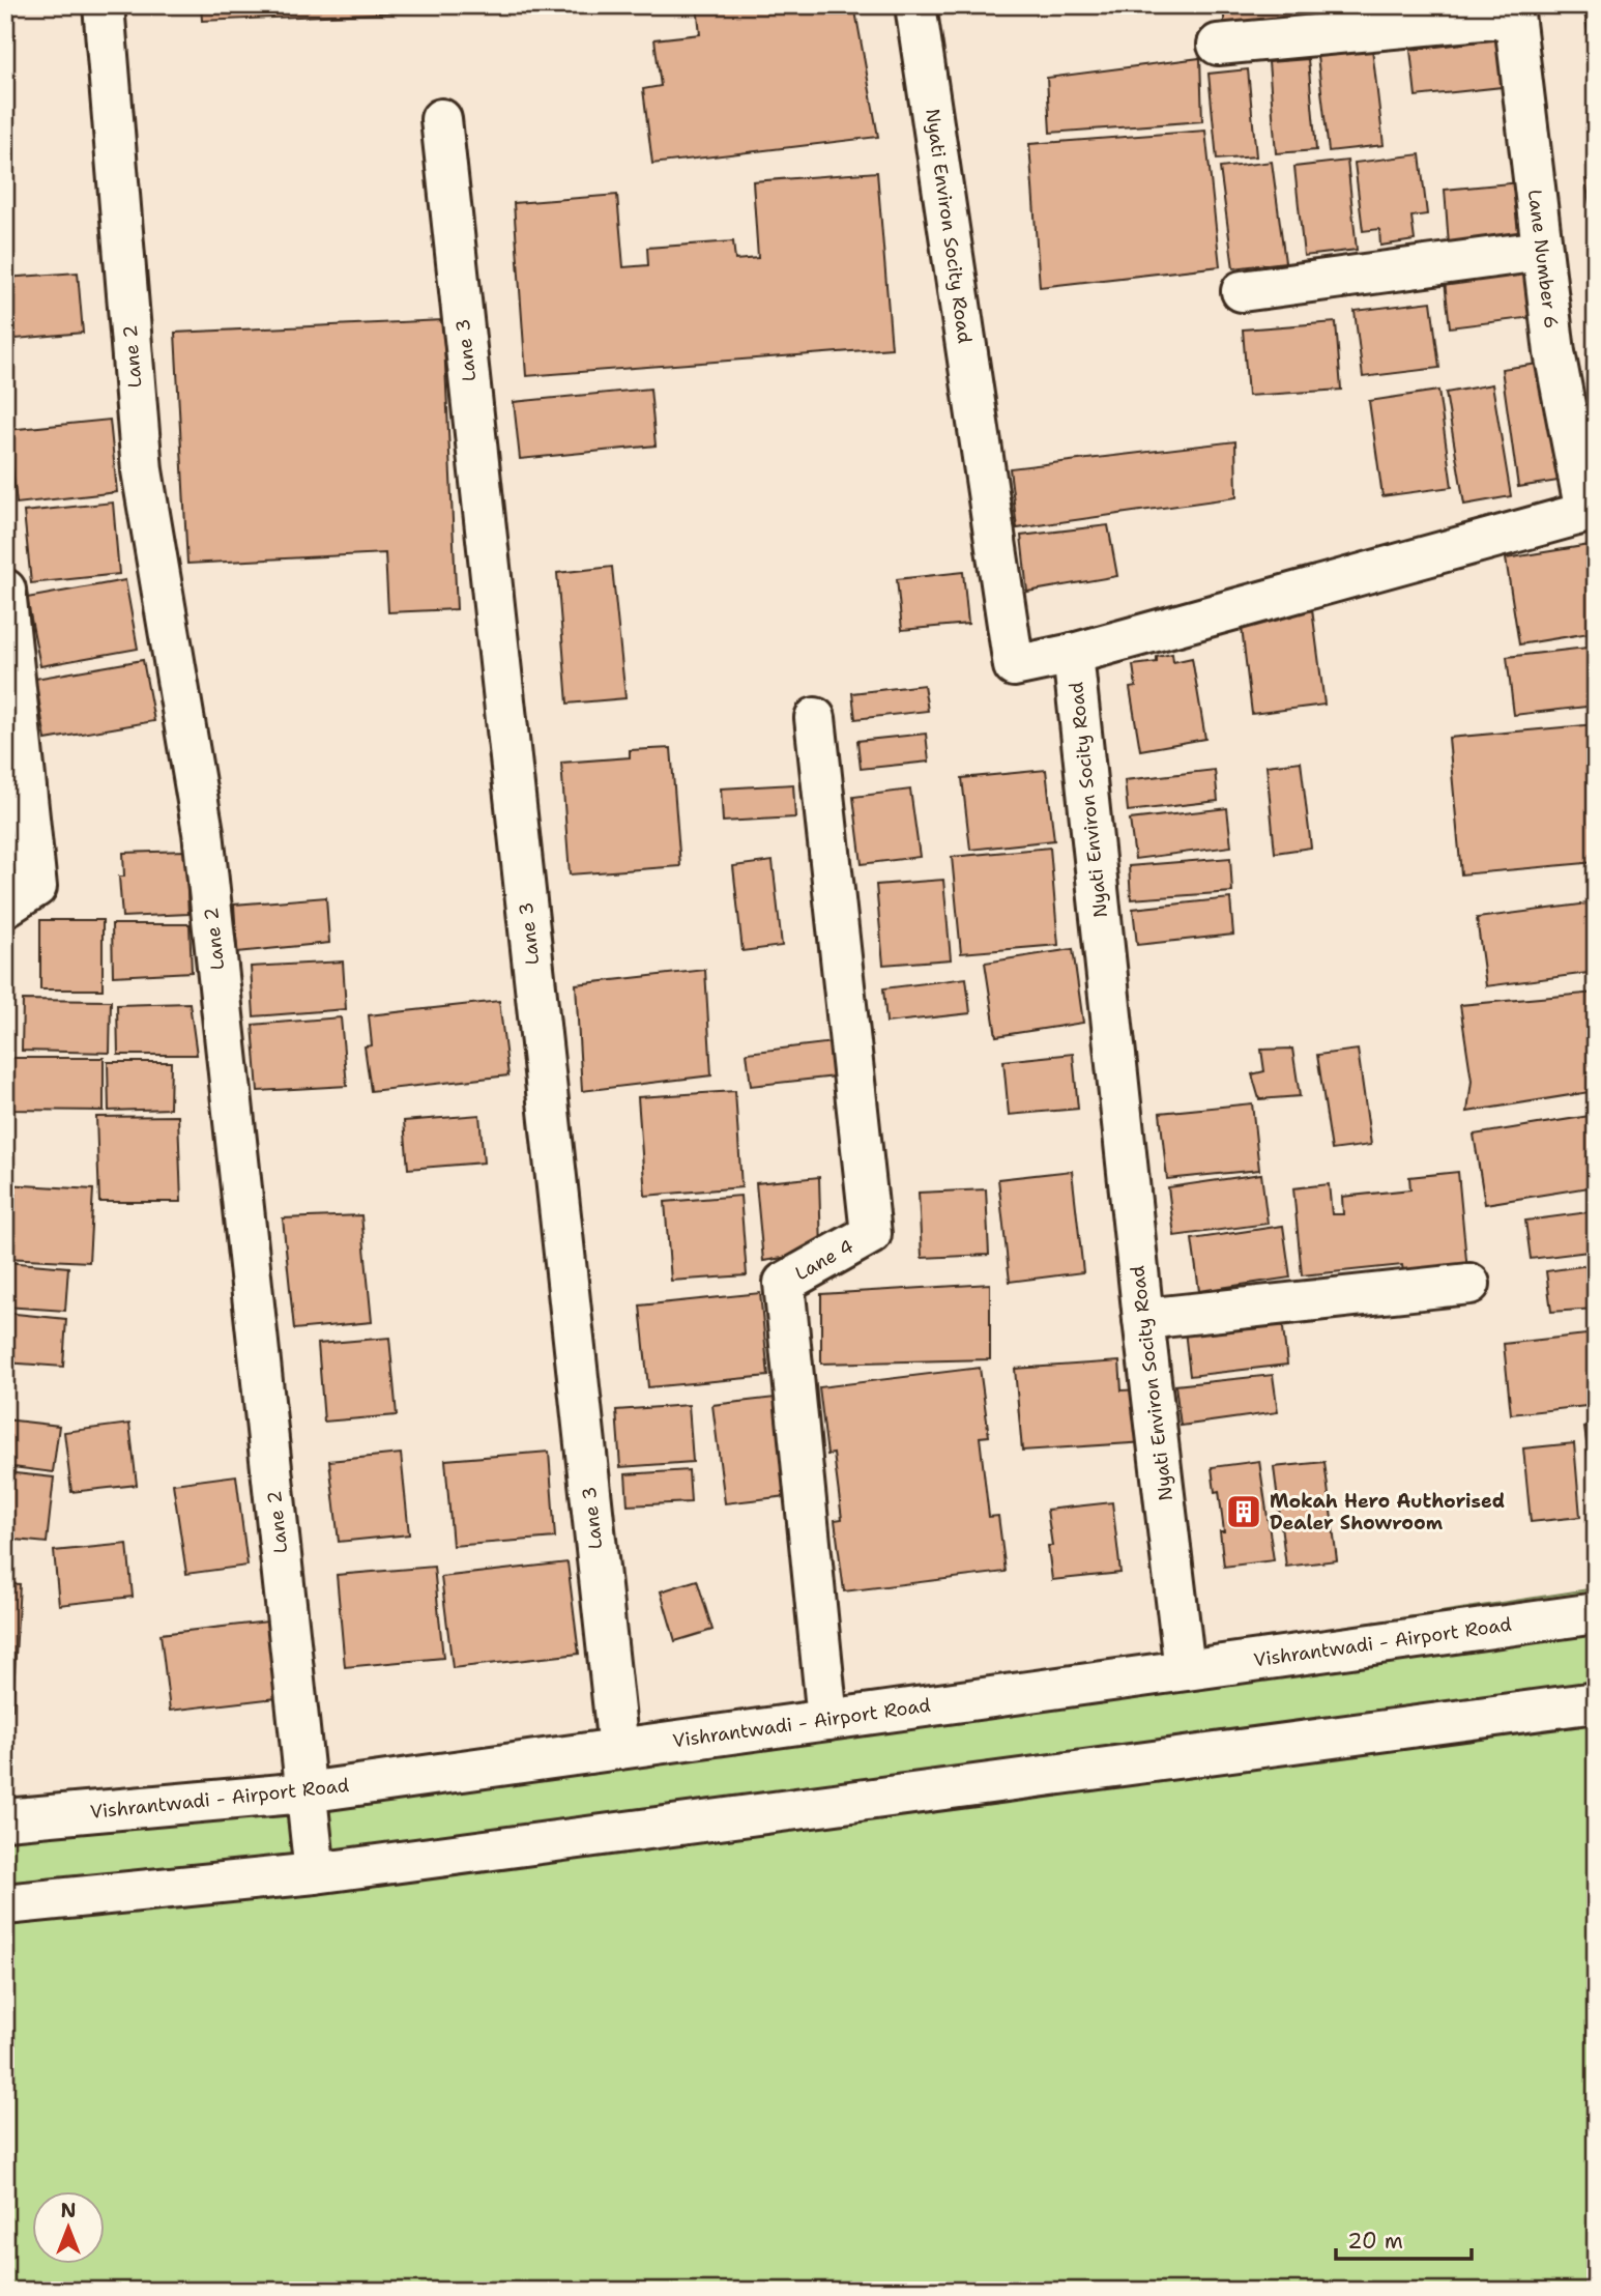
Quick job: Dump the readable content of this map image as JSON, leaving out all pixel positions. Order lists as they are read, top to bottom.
{
  "streets": {
    "street": [
      "Nyati Environ Socity Road",
      "Lane Number 6",
      "Lane 3",
      "Lane 2",
      "Lane 4",
      "Vishrantwadi - Airport Road"
    ]
  },
  "crossings": [
    ["Nyati Environ Socity Road", "Vishrantwadi - Airport Road"],
    ["Lane 3", "Vishrantwadi - Airport Road"],
    ["Lane 2", "Vishrantwadi - Airport Road"],
    ["Lane 4", "Vishrantwadi - Airport Road"]
  ],
  "places": {
    "building": ["Mokah Hero Authorised Dealer Showroom"]
  },
  "scale_bar": "20 m",
  "north": "top"
}
